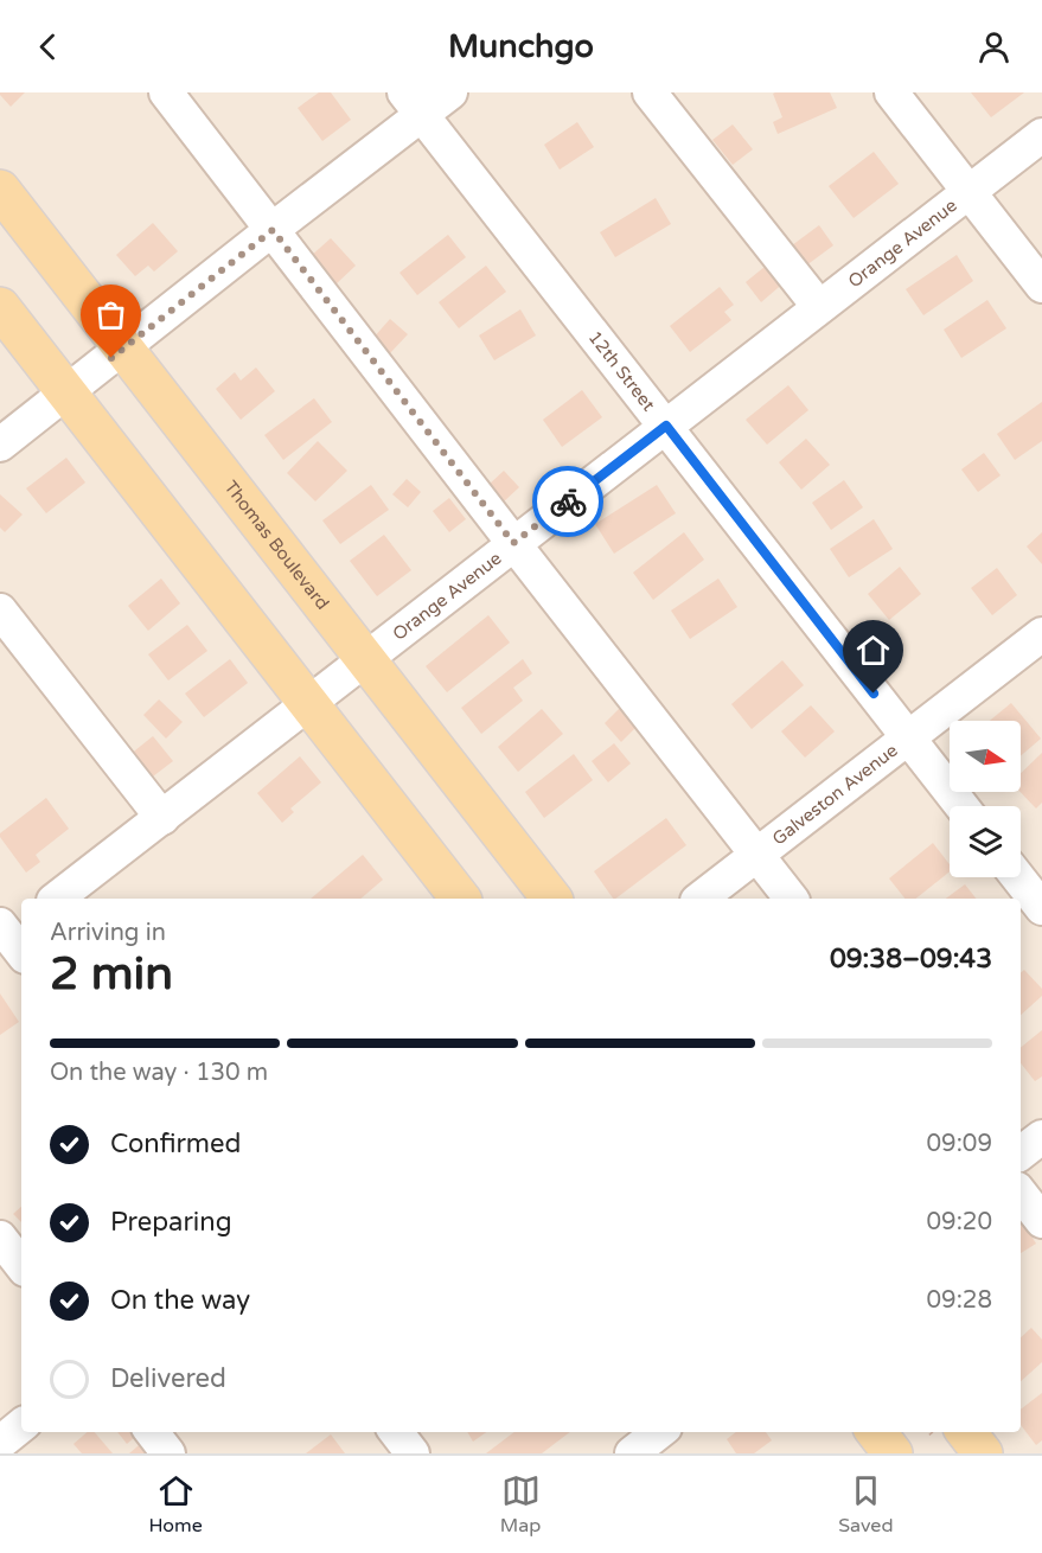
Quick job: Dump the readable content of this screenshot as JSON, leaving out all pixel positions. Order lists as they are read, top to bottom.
{
  "streets": {
    "main road": ["Thomas Boulevard"],
    "street": ["Orange Avenue", "12th Street", "Galveston Avenue"]
  },
  "crossings": [
    ["Orange Avenue", "12th Street"],
    ["Orange Avenue", "Thomas Boulevard"],
    ["12th Street", "Galveston Avenue"]
  ],
  "north": "right",
  "page": {
    "header": "Munchgo",
    "heading": ["2 min", "Arriving in", "09:38–09:43"],
    "bar": "On the way · 130 m",
    "list": [
      ["Confirmed", "09:09"],
      ["Preparing", "09:20"],
      ["On the way", "09:28"],
      "Delivered"
    ],
    "tabs": ["Home", "Map", "Saved"]
  }
}
